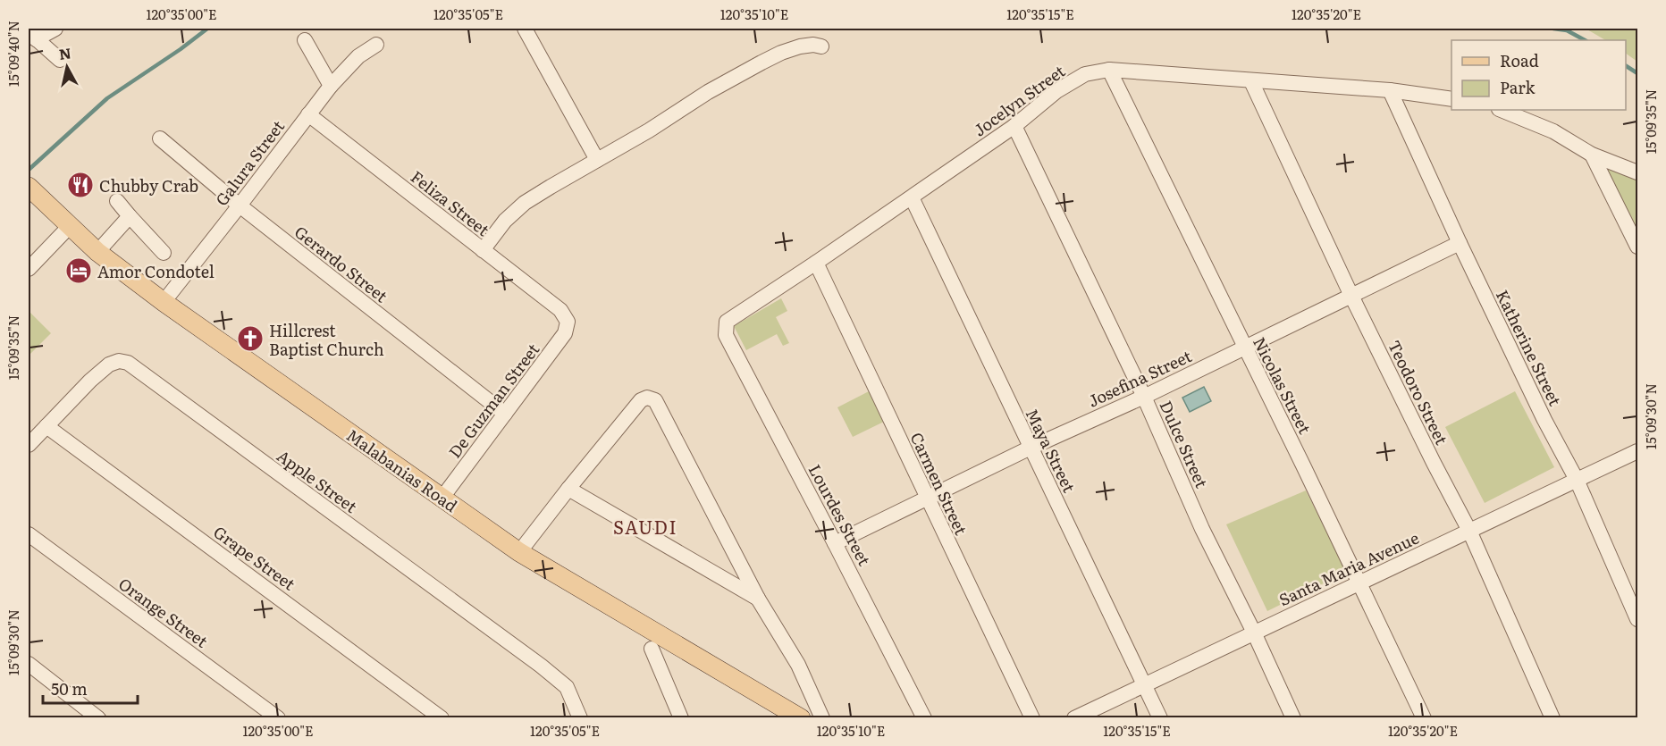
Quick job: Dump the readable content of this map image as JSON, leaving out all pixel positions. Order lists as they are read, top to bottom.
{
  "streets": {
    "main road": ["Malabanias Road"],
    "street": [
      "Jocelyn Street",
      "Galura Street",
      "Feliza Street",
      "Gerardo Street",
      "Katherine Street",
      "Josefina Street",
      "Nicolas Street",
      "Teodoro Street",
      "De Guzman Street",
      "Dulce Street",
      "Maya Street",
      "Apple Street",
      "Carmen Street",
      "Lourdes Street",
      "Grape Street",
      "Santa Maria Avenue",
      "Orange Street"
    ]
  },
  "crossings": [
    ["Jocelyn Street", "Katherine Street"],
    ["Jocelyn Street", "Nicolas Street"],
    ["Jocelyn Street", "Teodoro Street"],
    ["Jocelyn Street", "Dulce Street"],
    ["Jocelyn Street", "Maya Street"],
    ["Jocelyn Street", "Carmen Street"],
    ["Jocelyn Street", "Lourdes Street"],
    ["Galura Street", "Feliza Street"],
    ["Galura Street", "Gerardo Street"],
    ["Galura Street", "Malabanias Road"],
    ["Feliza Street", "De Guzman Street"],
    ["Gerardo Street", "De Guzman Street"],
    ["Katherine Street", "Josefina Street"],
    ["Katherine Street", "Santa Maria Avenue"],
    ["Josefina Street", "Nicolas Street"],
    ["Josefina Street", "Teodoro Street"],
    ["Josefina Street", "Dulce Street"],
    ["Josefina Street", "Maya Street"],
    ["Josefina Street", "Carmen Street"],
    ["Josefina Street", "Lourdes Street"],
    ["Nicolas Street", "Santa Maria Avenue"],
    ["Teodoro Street", "Santa Maria Avenue"],
    ["De Guzman Street", "Malabanias Road"],
    ["Dulce Street", "Santa Maria Avenue"],
    ["Maya Street", "Santa Maria Avenue"],
    ["Apple Street", "Grape Street"]
  ],
  "districts": ["SAUDI"],
  "places": {
    "restaurant": ["Chubby Crab"],
    "hotel": ["Amor Condotel"],
    "church": ["Hillcrest Baptist Church"]
  },
  "legend": ["Road", "Park"],
  "scale_bar": "50 m",
  "north": "top",
  "coordinates": [
    "120°35'00\"E",
    "120°35'05\"E",
    "120°35'10\"E",
    "120°35'15\"E",
    "120°35'20\"E",
    "15°09'40\"N",
    "15°09'35\"N",
    "15°09'30\"N"
  ]
}
